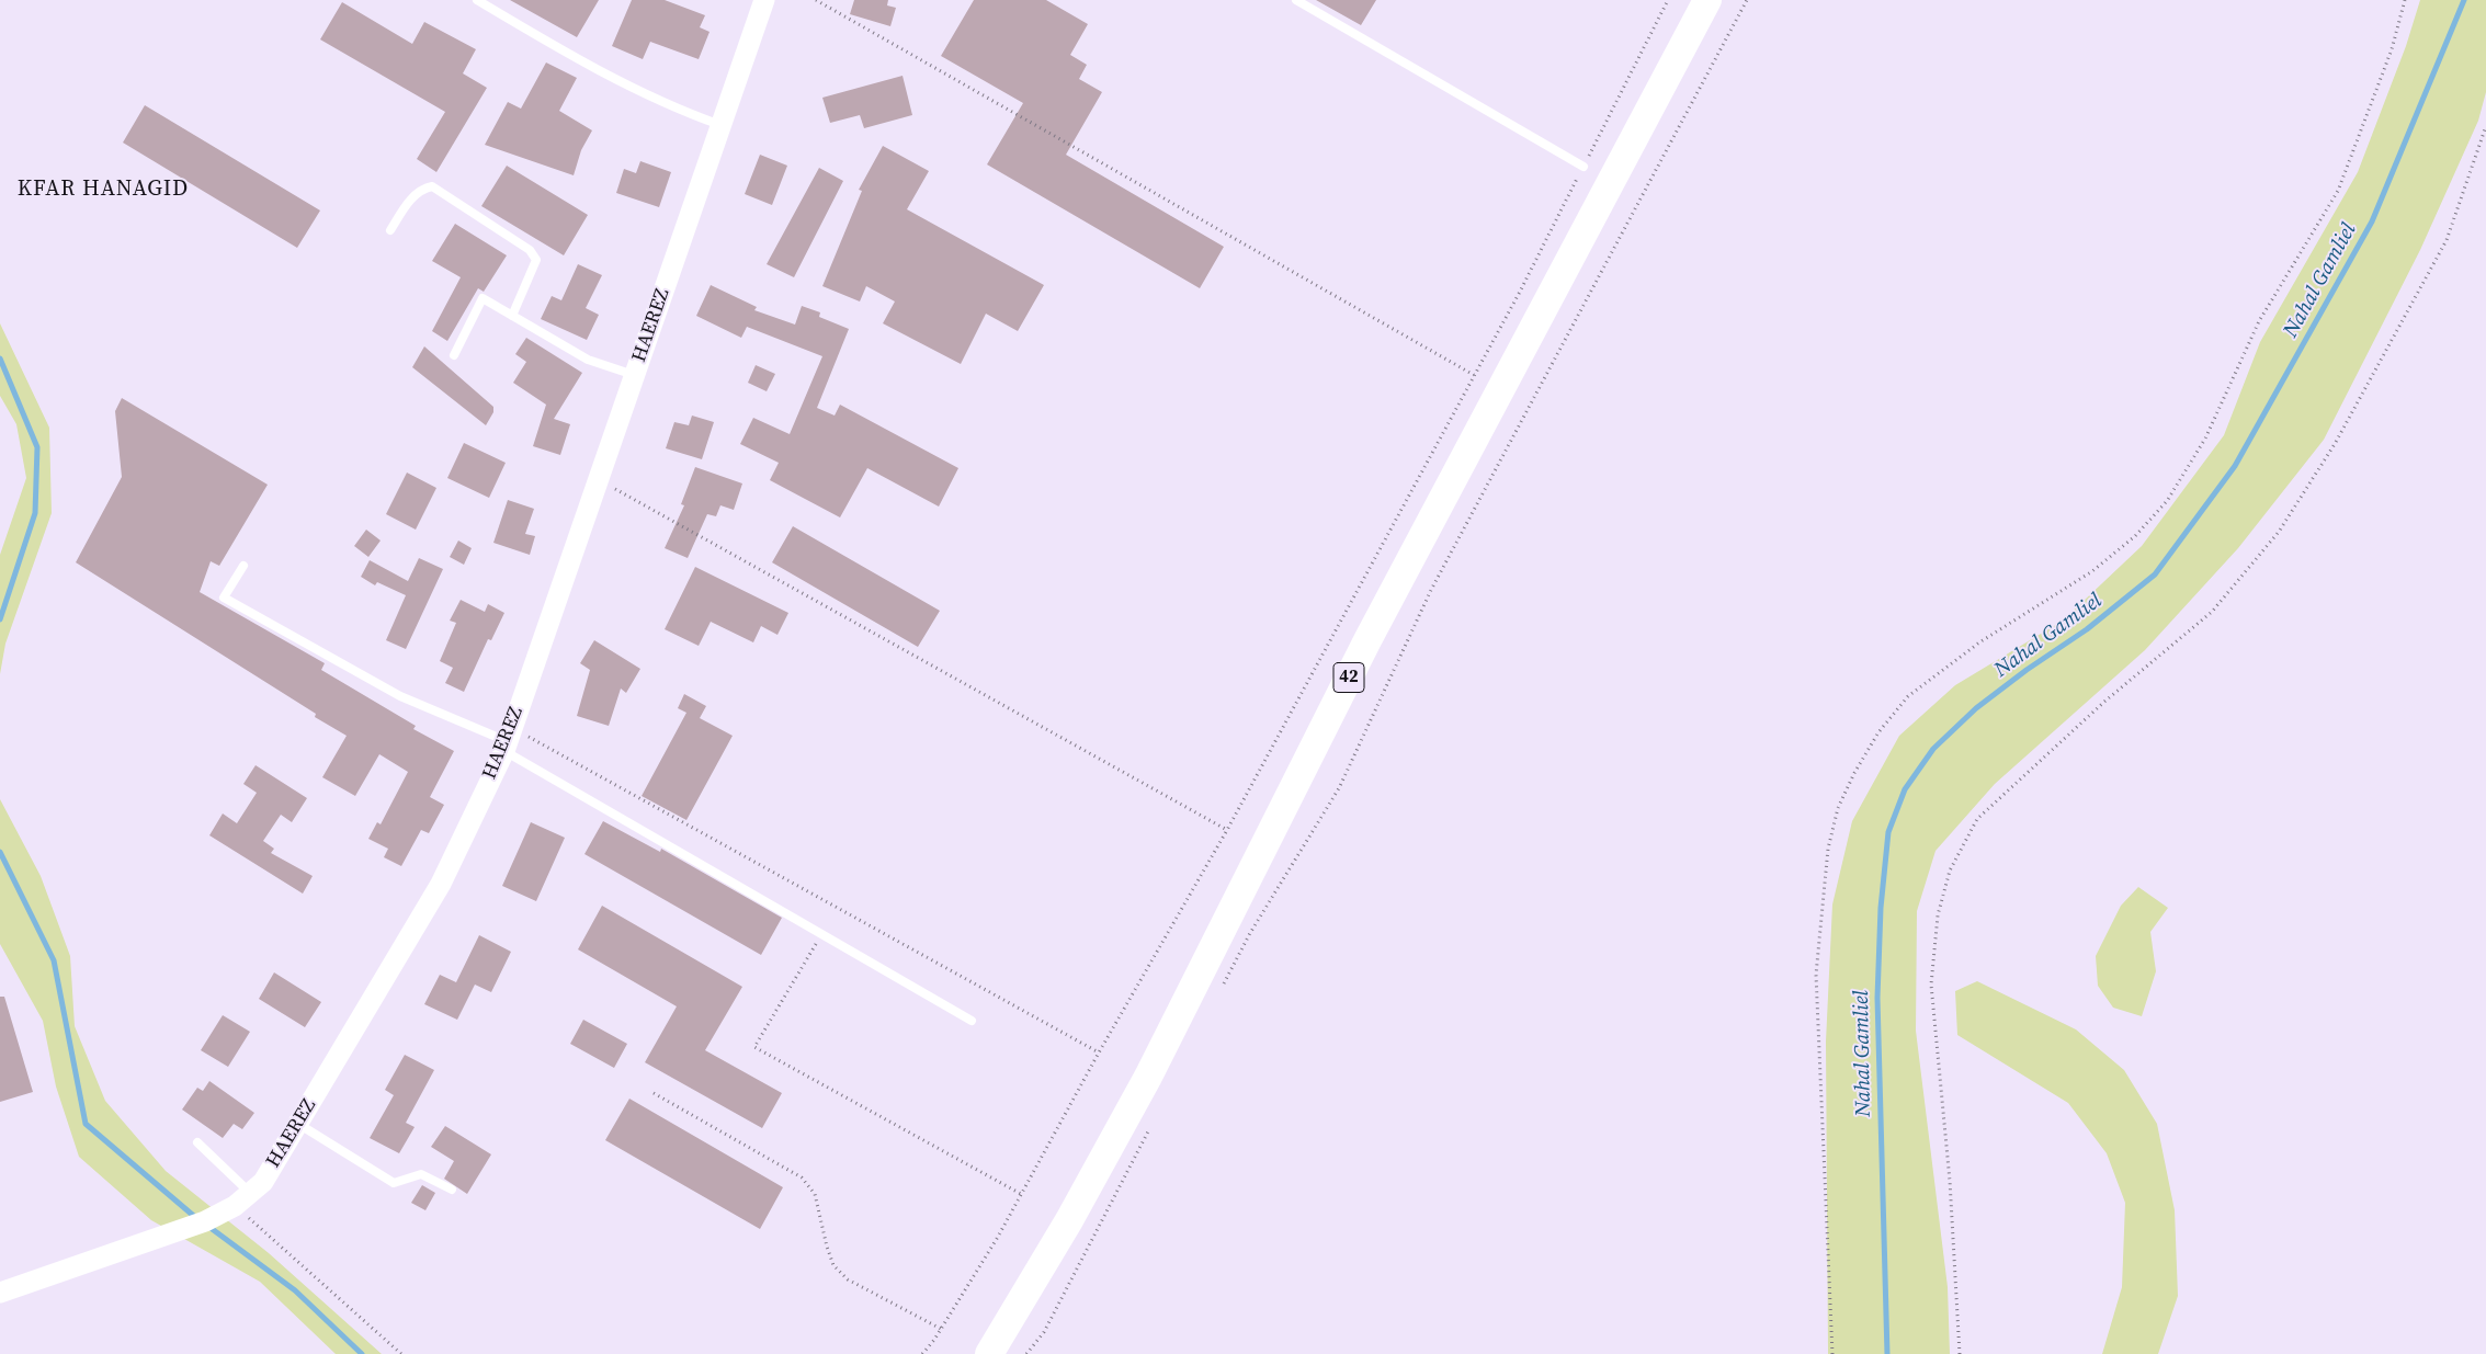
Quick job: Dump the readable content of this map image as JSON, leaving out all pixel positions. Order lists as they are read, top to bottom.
{
  "streets": {
    "highway": ["42"],
    "street": ["HAEREZ"]
  },
  "districts": ["KFAR HANAGID"],
  "water": ["Nahal Gamliel"]
}
